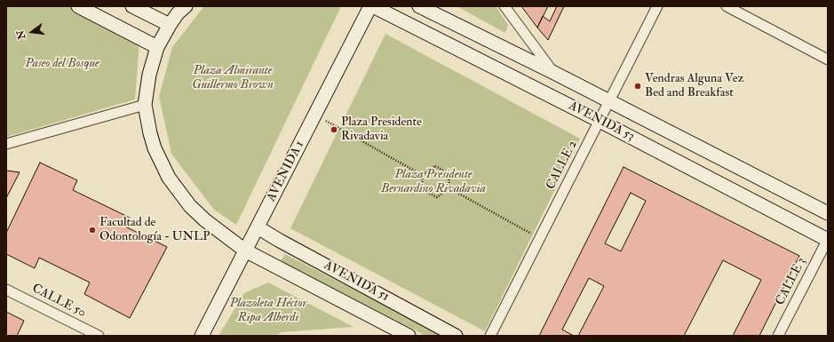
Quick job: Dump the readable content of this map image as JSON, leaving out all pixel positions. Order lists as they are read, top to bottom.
{
  "streets": {
    "street": [
      "AVENIDA 53",
      "CALLE 2",
      "AVENIDA 1",
      "AVENIDA 51",
      "CALLE 3",
      "CALLE 50"
    ]
  },
  "crossings": [
    ["AVENIDA 53", "CALLE 2"],
    ["AVENIDA 53", "CALLE 3"],
    ["AVENIDA 1", "AVENIDA 51"]
  ],
  "parks": [
    "Paseo del Bosque",
    "Plaza Almirante Guillermo Brown",
    "Plaza Presidente Bernardino Rivadavia",
    "Plazoleta Héctor Ripa Alberdi"
  ],
  "places": ["Vendras Alguna Vez Bed and Breakfast", "Plaza Presidente Rivadavia", "Facultad de Odontología - UNLP"],
  "north": "left"
}
